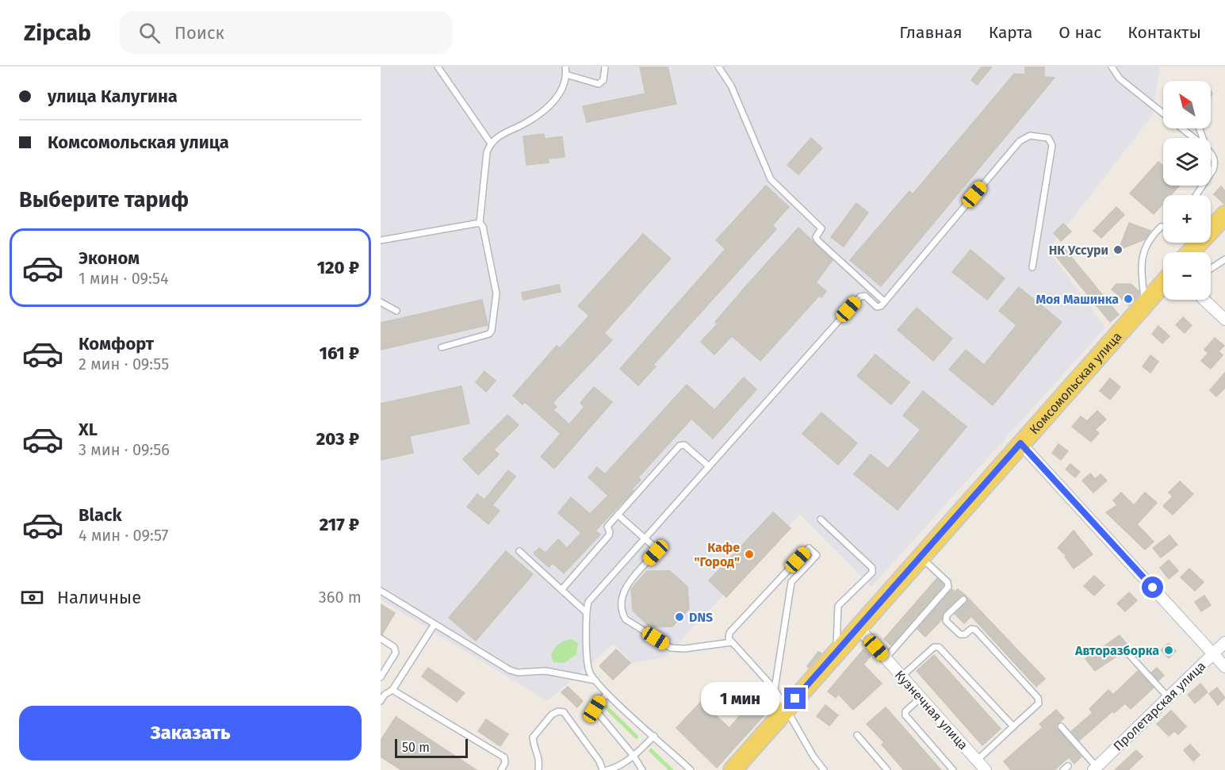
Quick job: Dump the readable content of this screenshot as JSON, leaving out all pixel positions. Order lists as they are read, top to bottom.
{
  "streets": {
    "main road": ["Комсомольская улица"],
    "street": ["Пролетарская улица", "Кузнечная улица"]
  },
  "crossings": [
    ["Комсомольская улица", "Кузнечная улица"]
  ],
  "places": [
    "НК Уссури",
    "Моя Машинка",
    "Кафе \"Город\"",
    "DNS",
    "Авторазборка"
  ],
  "scale_bar": "50 m",
  "north": "top left",
  "page": {
    "header": "Zipcab",
    "search": "Поиск",
    "nav": [
      "Главная",
      "Карта",
      "О нас",
      "Контакты"
    ],
    "banner": ["улица Калугина", "Комсомольская улица"],
    "map_buttons": ["+", "−"],
    "heading": "Выберите тариф",
    "list": [
      {
        "name": "Эконом",
        "note": "1 мин · 09:54",
        "value": "120 ₽"
      },
      {
        "name": "Комфорт",
        "note": "2 мин · 09:55",
        "value": "161 ₽"
      },
      {
        "name": "XL",
        "note": "3 мин · 09:56",
        "value": "203 ₽"
      },
      {
        "name": "Black",
        "note": "4 мин · 09:57",
        "value": "217 ₽"
      }
    ],
    "pay": ["Наличные", "360 m"],
    "bubble": "1 мин",
    "buttons": "Заказать",
    "scale": "50 m"
  }
}
